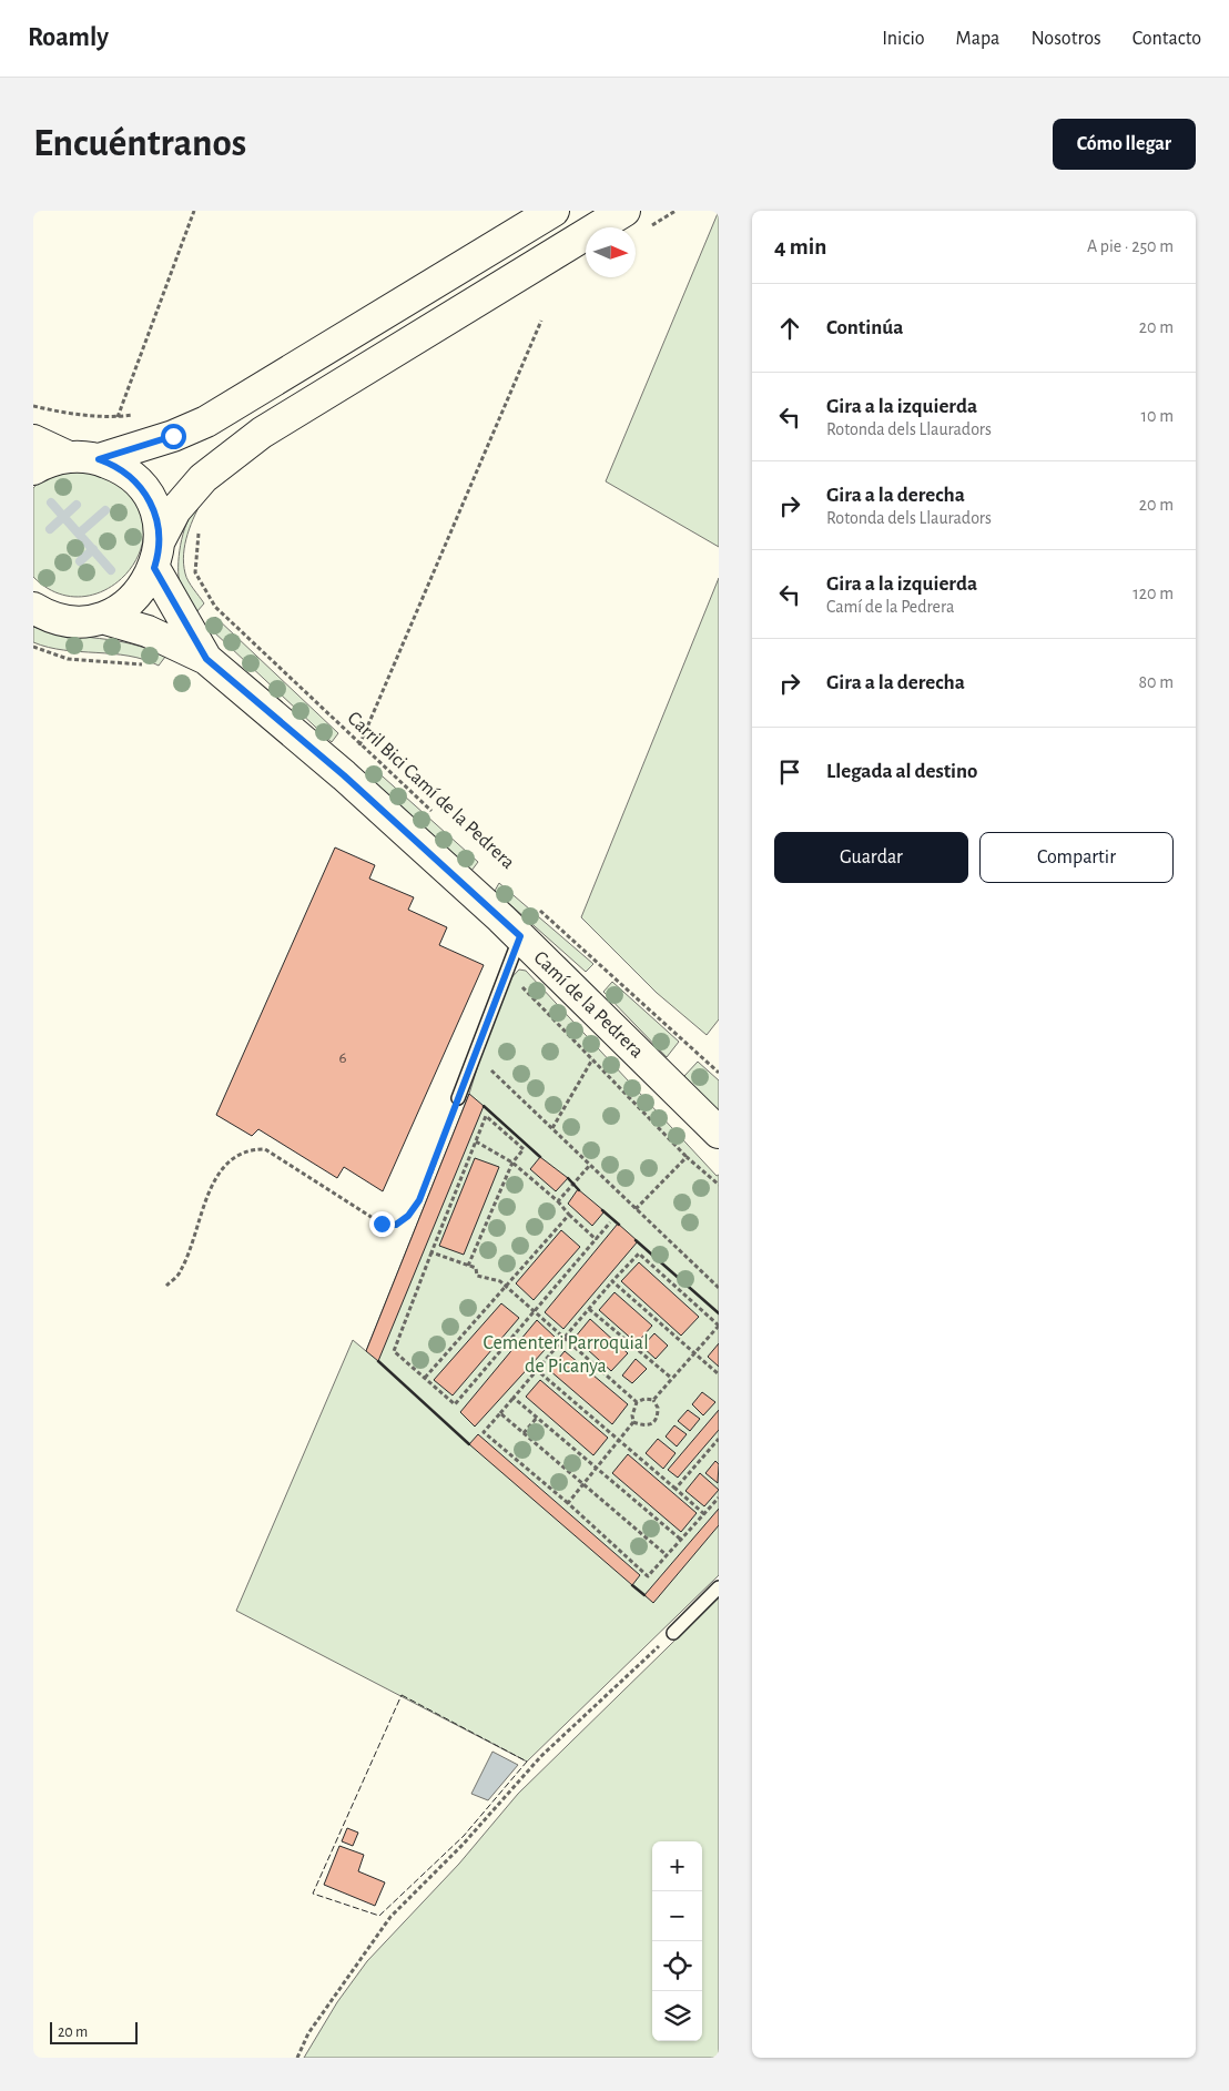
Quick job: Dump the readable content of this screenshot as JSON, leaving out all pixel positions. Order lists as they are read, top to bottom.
{
  "streets": {
    "street": ["Camí de la Pedrera"],
    "path": ["Carril Bici Camí de la Pedrera"]
  },
  "parks": ["Cementeri Parroquial de Picanya"],
  "house_numbers": ["6"],
  "scale_bar": "20 m",
  "north": "right",
  "page": {
    "header": "Roamly",
    "nav": [
      "Inicio",
      "Mapa",
      "Nosotros",
      "Contacto"
    ],
    "buttons": [
      "Cómo llegar",
      ["Guardar", "Compartir"]
    ],
    "title": "Encuéntranos",
    "heading": ["4 min", "A pie · 250 m"],
    "list": [
      ["Continúa", "20 m"],
      ["Gira a la izquierda", "Rotonda dels Llauradors", "10 m"],
      ["Gira a la derecha", "Rotonda dels Llauradors", "20 m"],
      ["Gira a la izquierda", "Camí de la Pedrera", "120 m"],
      ["Gira a la derecha", "80 m"],
      "Llegada al destino"
    ],
    "map_buttons": ["+", "−"],
    "scale": "20 m"
  }
}
